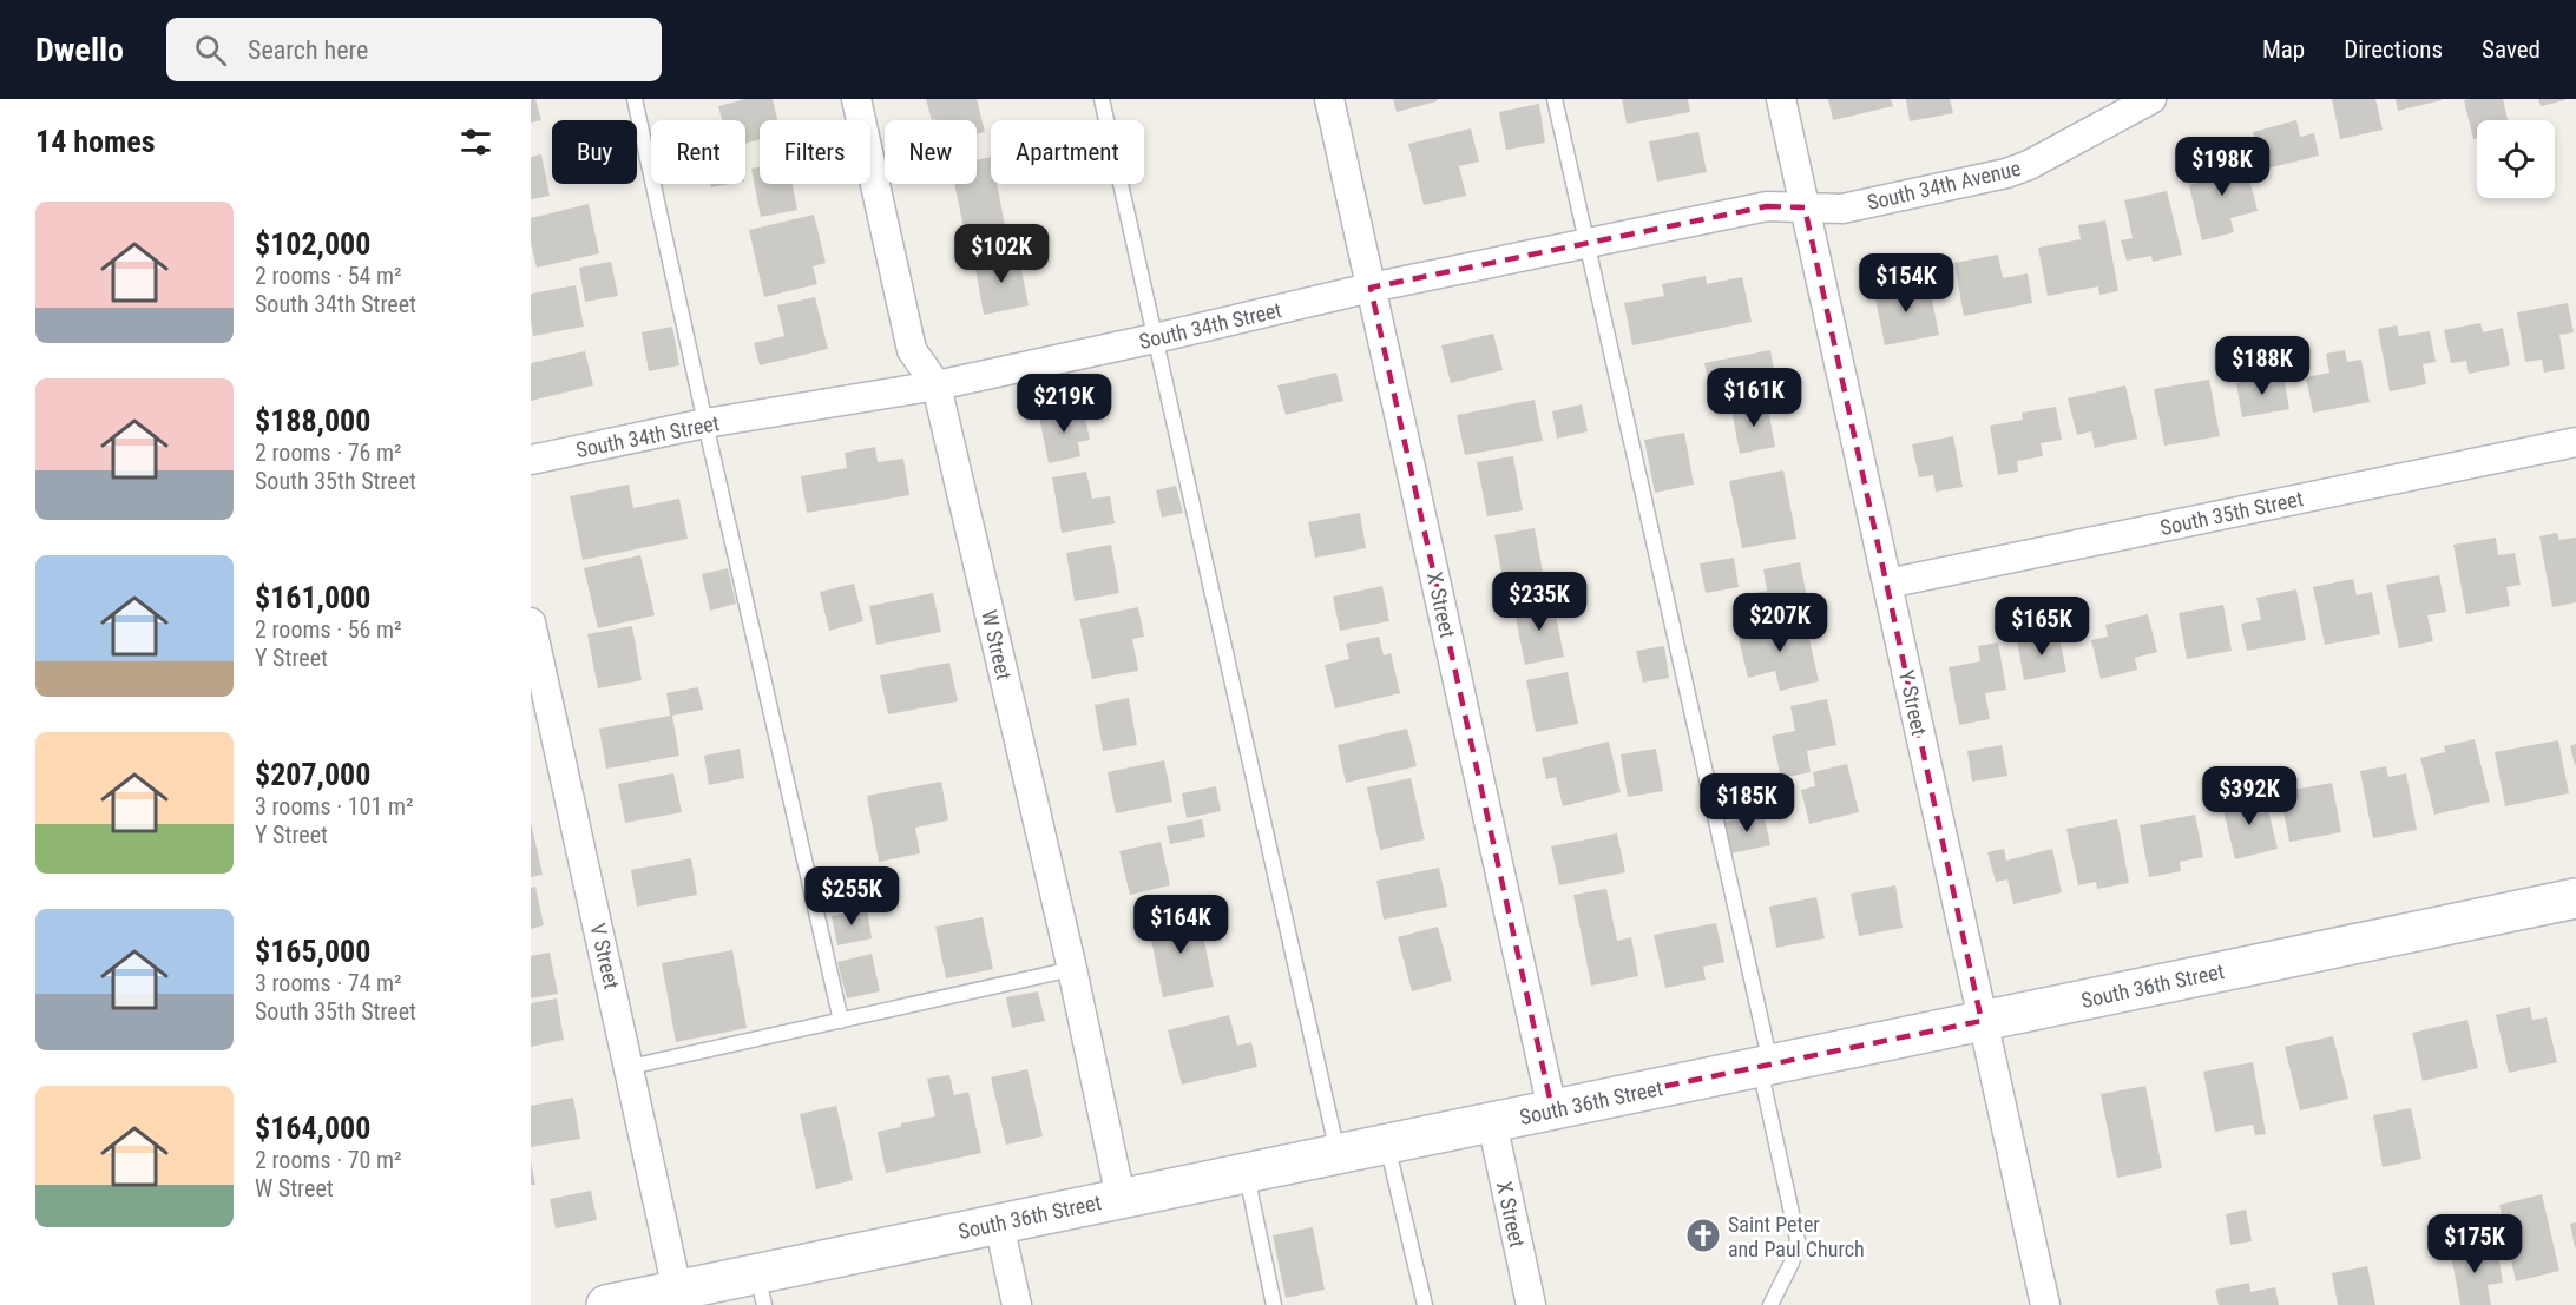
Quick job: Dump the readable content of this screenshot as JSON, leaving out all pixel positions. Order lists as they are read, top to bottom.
{
  "streets": {
    "main road": ["South 36th Street"],
    "street": [
      "South 34th Avenue",
      "South 34th Street",
      "South 35th Street",
      "X Street",
      "W Street",
      "Y Street",
      "V Street"
    ]
  },
  "crossings": [
    ["South 34th Avenue", "South 34th Street"],
    ["South 34th Avenue", "Y Street"],
    ["South 34th Street", "X Street"],
    ["South 34th Street", "W Street"],
    ["South 34th Street", "Y Street"],
    ["South 35th Street", "Y Street"],
    ["X Street", "South 36th Street"],
    ["W Street", "South 36th Street"],
    ["Y Street", "South 36th Street"],
    ["V Street", "South 36th Street"]
  ],
  "places": {
    "church": ["Saint Peter and Paul Church"]
  },
  "page": {
    "header": "Dwello",
    "search": "Search here",
    "nav": ["Map", "Directions", "Saved"],
    "heading": "14 homes",
    "chip": [
      "Buy",
      "Rent",
      "Filters",
      "New",
      "Apartment"
    ],
    "price": [
      "$198K",
      "$102K",
      "$154K",
      "$188K",
      "$161K",
      "$219K",
      "$235K",
      "$207K",
      "$165K",
      "$392K",
      "$185K",
      "$255K",
      "$164K",
      "$175K"
    ],
    "list": [
      {
        "name": "$102,000",
        "note": "2 rooms · 54 m² · South 34th Street"
      },
      {
        "name": "$188,000",
        "note": "2 rooms · 76 m² · South 35th Street"
      },
      {
        "name": "$161,000",
        "note": "2 rooms · 56 m² · Y Street"
      },
      {
        "name": "$207,000",
        "note": "3 rooms · 101 m² · Y Street"
      },
      {
        "name": "$165,000",
        "note": "3 rooms · 74 m² · South 35th Street"
      },
      {
        "name": "$164,000",
        "note": "2 rooms · 70 m² · W Street"
      }
    ]
  }
}
